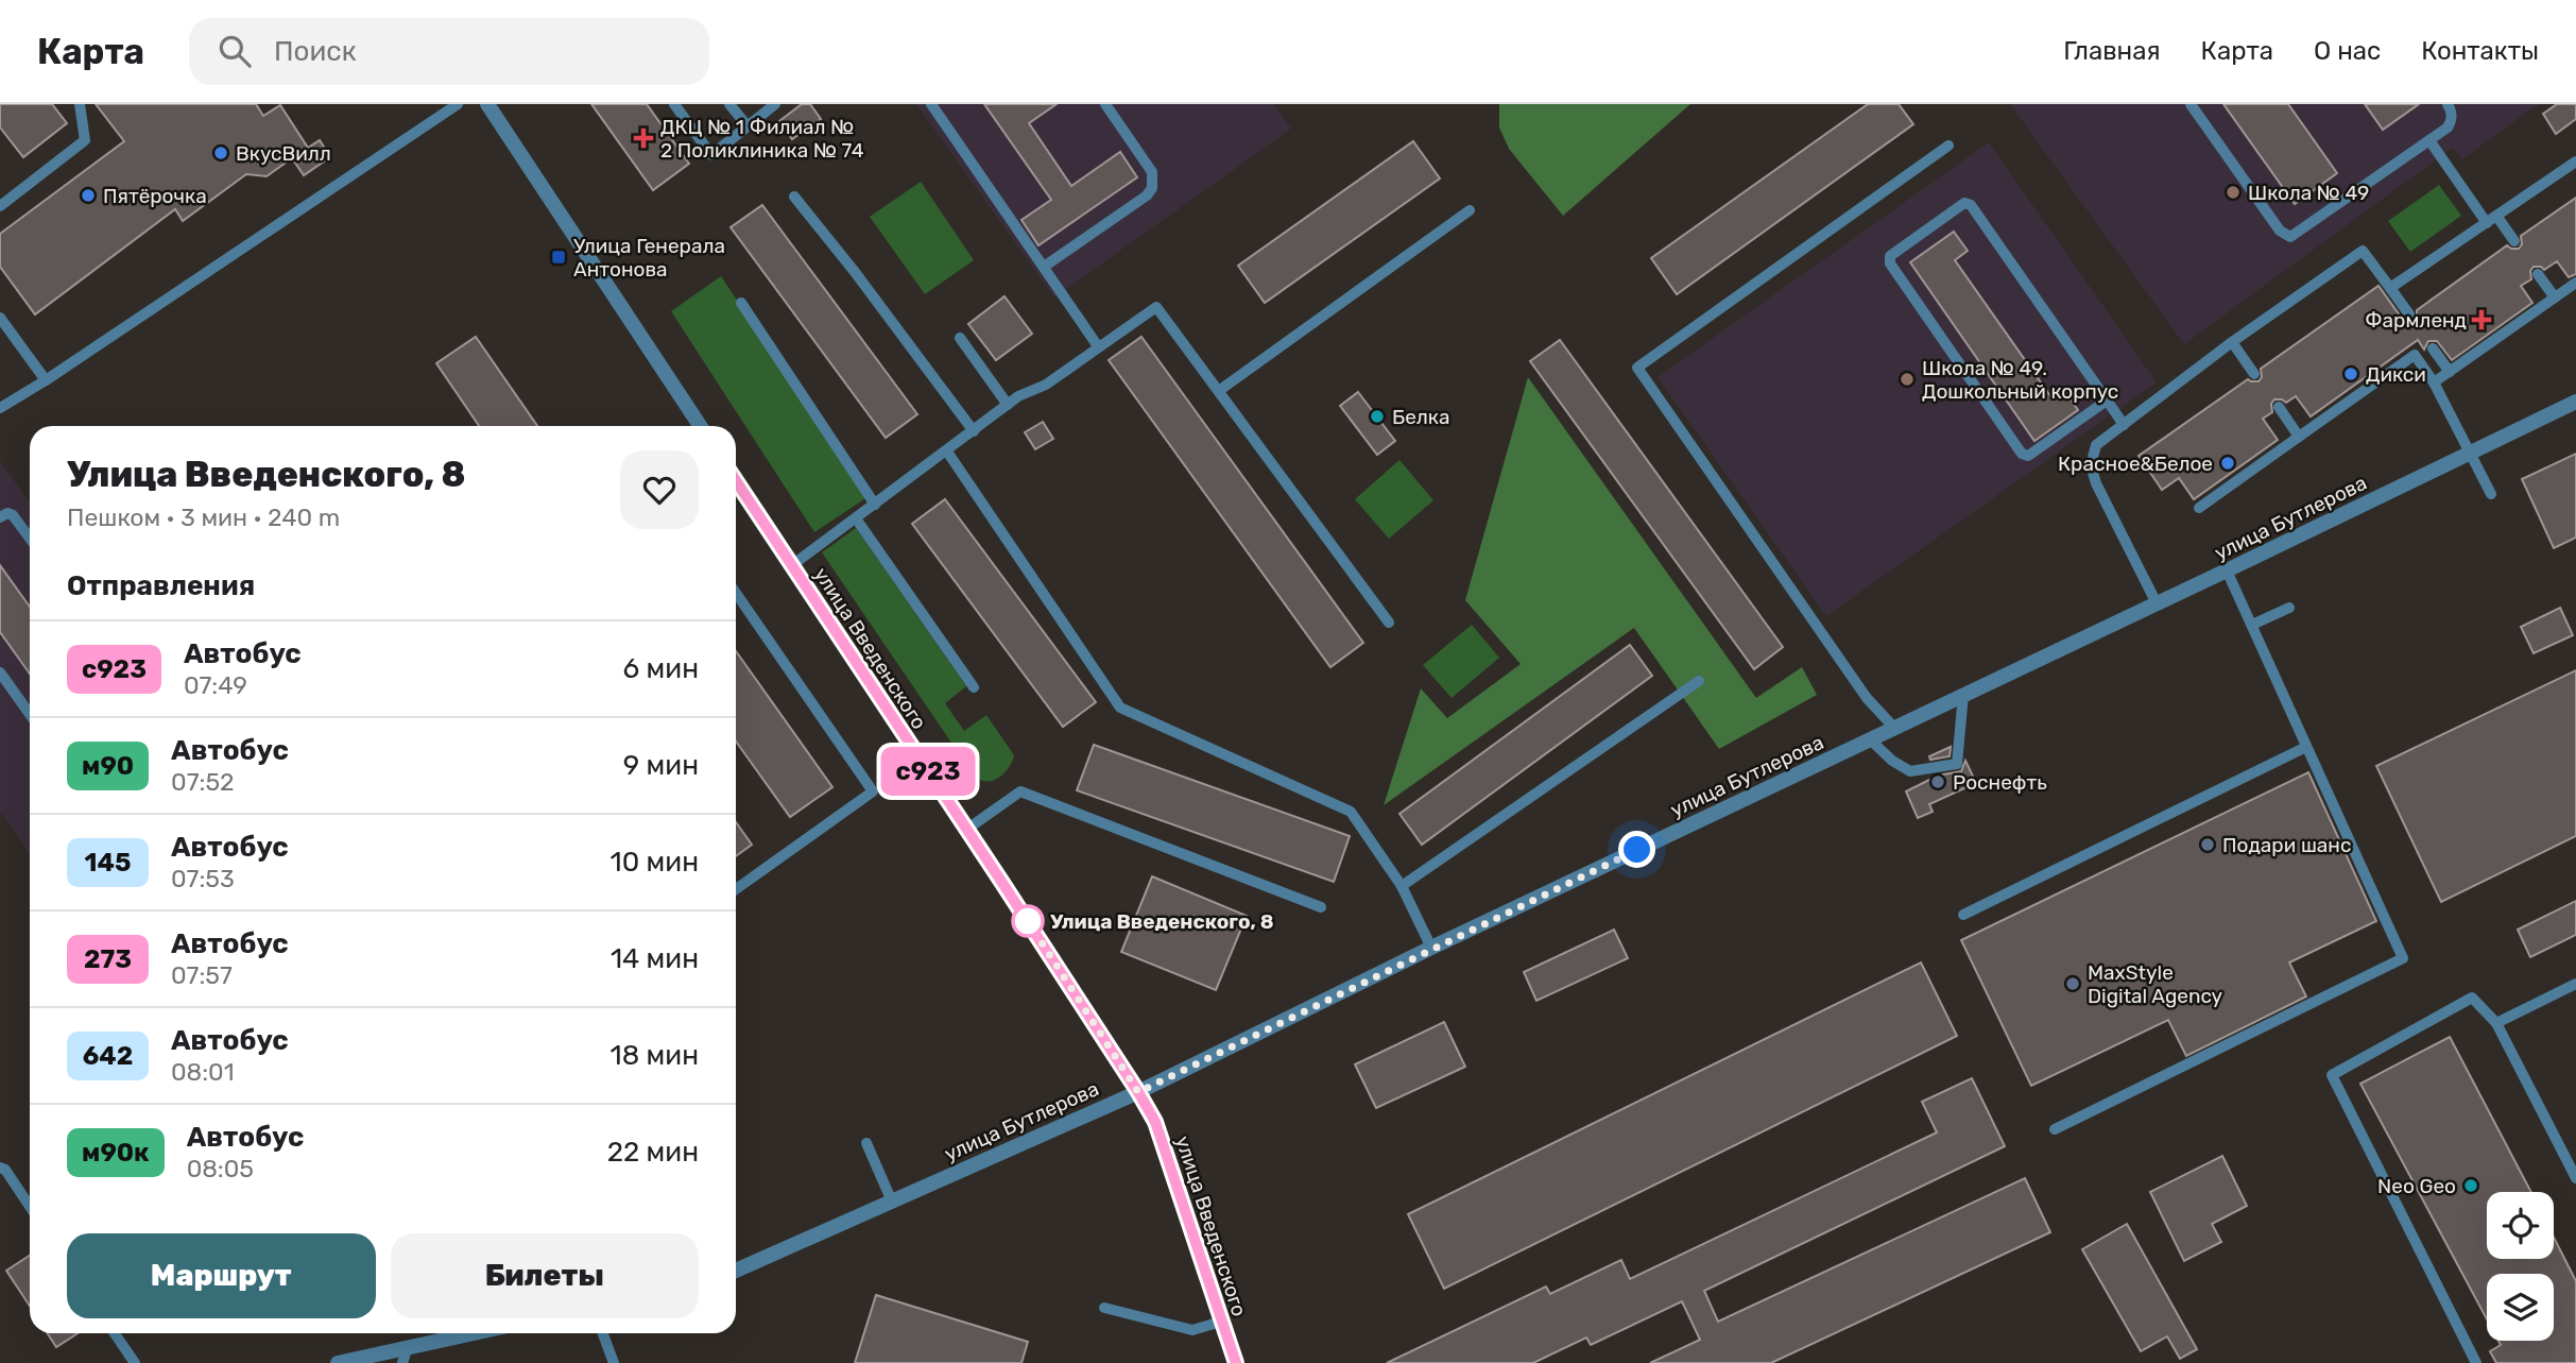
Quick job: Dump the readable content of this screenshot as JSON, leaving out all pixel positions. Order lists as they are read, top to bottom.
{
  "streets": {
    "street": ["улица Бутлерова", "улица Введенского"]
  },
  "crossings": [
    ["улица Бутлерова", "улица Введенского"]
  ],
  "places": {
    "health": ["ДКЦ № 1 Филиал № 2 Поликлиника № 74", "Фармленд"],
    "other": [
      "ВкусВилл",
      "Школа № 49",
      "Пятёрочка",
      "Дикси",
      "Школа № 49. Дошкольный корпус",
      "Белка",
      "Красное&Белое",
      "Роснефть",
      "Подари шанс",
      "Улица Введенского, 8",
      "MaxStyle Digital Agency",
      "Neo Geo"
    ],
    "transit": ["Улица Генерала Антонова"]
  },
  "lines": ["bus line с923"],
  "page": {
    "header": "Карта",
    "search": "Поиск",
    "nav": [
      "Главная",
      "Карта",
      "О нас",
      "Контакты"
    ],
    "on_map": "с923",
    "heading": [
      ["Улица Введенского, 8", "Пешком · 3 мин · 240 m"],
      "Отправления"
    ],
    "list": [
      {
        "mark": "с923",
        "name": "Автобус",
        "note": "07:49",
        "value": "6 мин"
      },
      {
        "mark": "м90",
        "name": "Автобус",
        "note": "07:52",
        "value": "9 мин"
      },
      {
        "mark": "145",
        "name": "Автобус",
        "note": "07:53",
        "value": "10 мин"
      },
      {
        "mark": "273",
        "name": "Автобус",
        "note": "07:57",
        "value": "14 мин"
      },
      {
        "mark": "642",
        "name": "Автобус",
        "note": "08:01",
        "value": "18 мин"
      },
      {
        "mark": "м90к",
        "name": "Автобус",
        "note": "08:05",
        "value": "22 мин"
      }
    ],
    "buttons": ["Маршрут", "Билеты"]
  }
}
